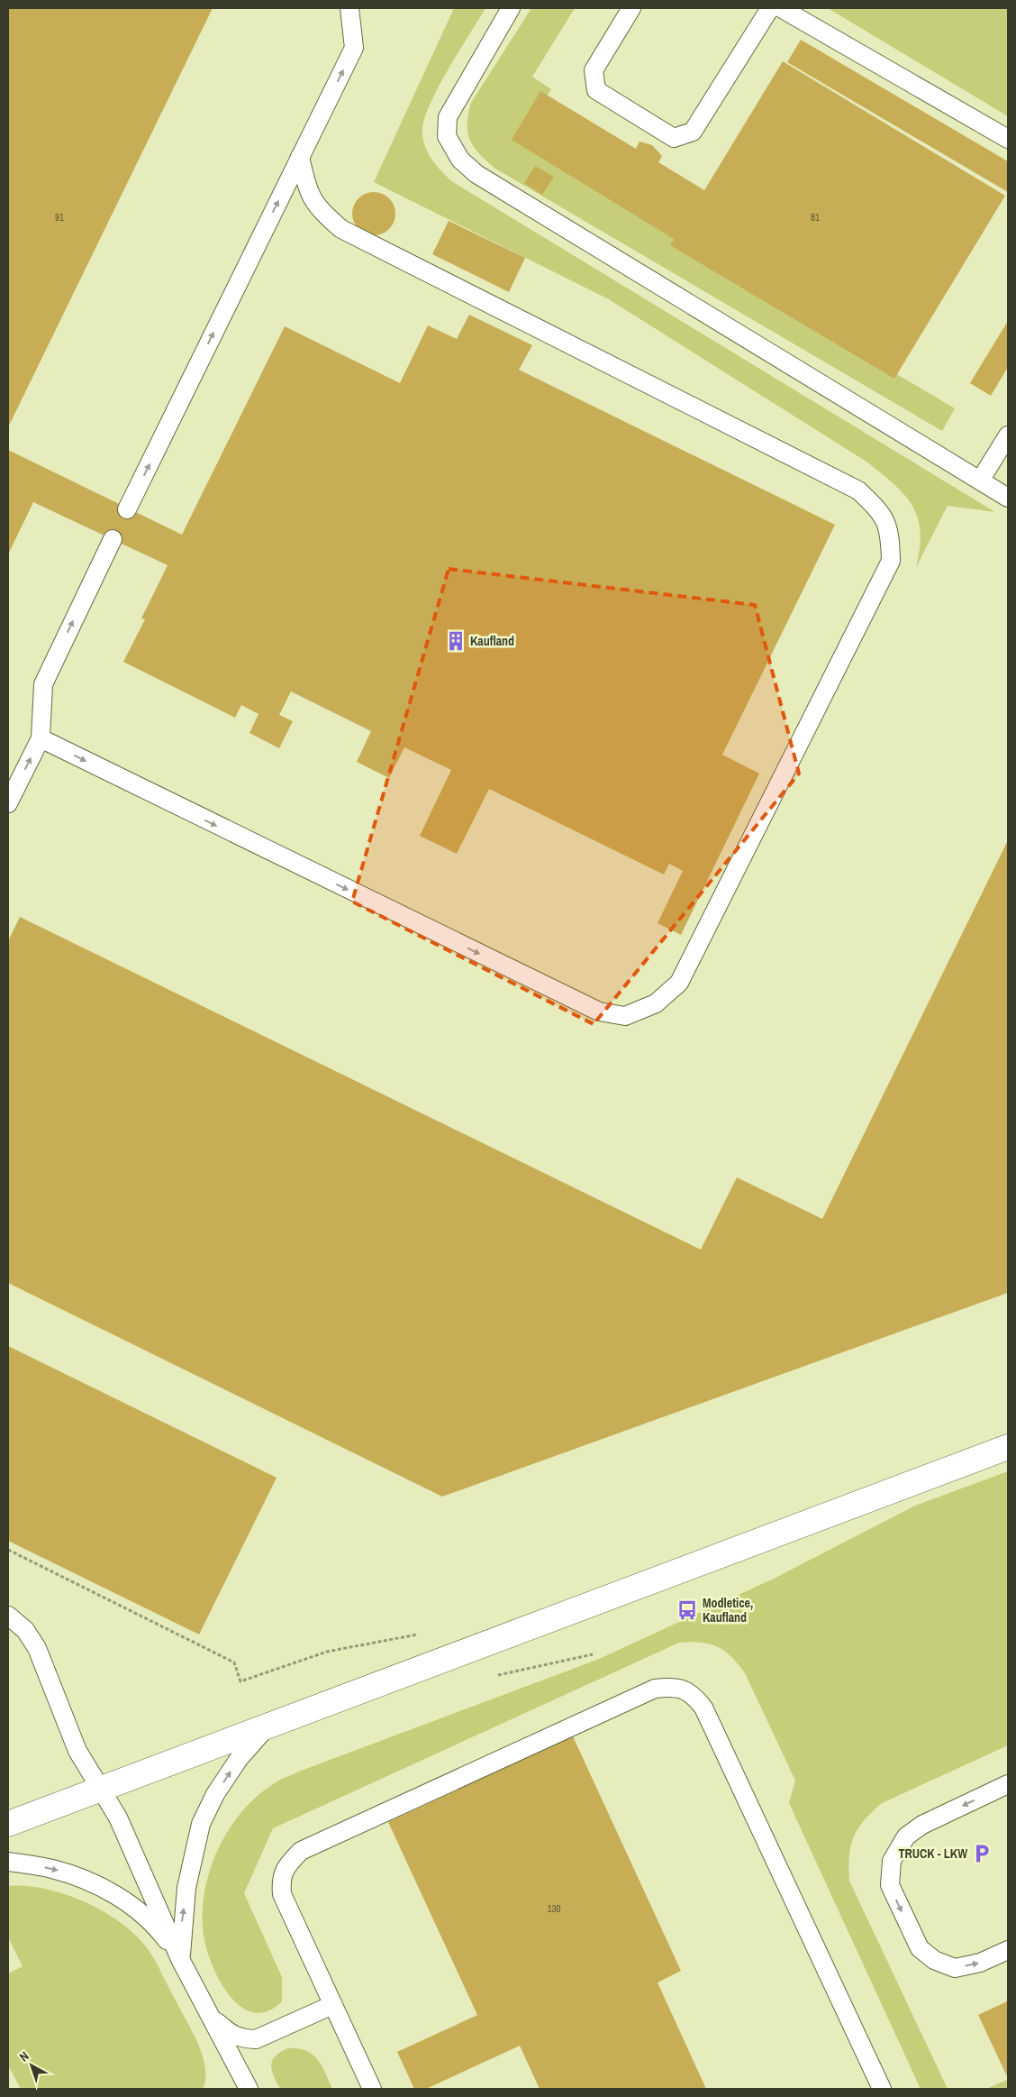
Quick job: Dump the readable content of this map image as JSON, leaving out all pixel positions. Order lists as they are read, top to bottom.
{
  "places": {
    "building": ["Kaufland"],
    "bus stop": ["Modletice, Kaufland"],
    "parking": ["TRUCK - LKW"]
  },
  "house_numbers": ["91", "81", "130"],
  "north": "top left"
}
